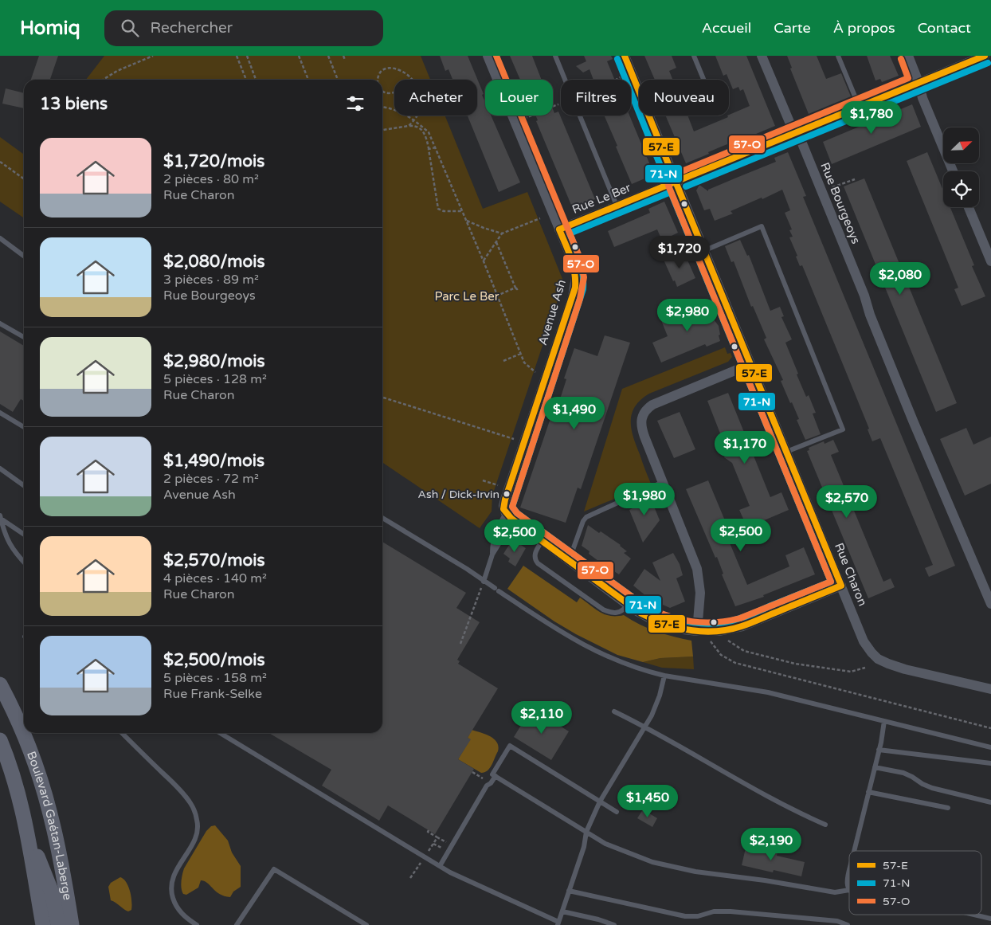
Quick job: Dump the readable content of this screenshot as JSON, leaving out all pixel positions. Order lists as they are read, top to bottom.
{
  "streets": {
    "main road": ["Boulevard Gaétan-Laberge"],
    "street": [
      "Rue Le Ber",
      "Rue Bourgeoys",
      "Avenue Ash",
      "Rue Charon"
    ]
  },
  "crossings": [
    ["Rue Le Ber", "Rue Bourgeoys"],
    ["Rue Le Ber", "Avenue Ash"],
    ["Rue Le Ber", "Rue Charon"]
  ],
  "parks": ["Parc Le Ber"],
  "places": ["Ash / Dick-Irvin"],
  "lines": ["transit line 57-E", "transit line 57-O", "transit line 71-N"],
  "legend": ["57-E", "71-N", "57-O"],
  "north": "top right",
  "page": {
    "header": "Homiq",
    "search": "Rechercher",
    "nav": [
      "Accueil",
      "Carte",
      "À propos",
      "Contact"
    ],
    "chip": [
      "Acheter",
      "Louer",
      "Filtres",
      "Nouveau"
    ],
    "heading": "13 biens",
    "price": [
      "$1,780",
      "$1,720",
      "$2,080",
      "$2,980",
      "$1,490",
      "$1,170",
      "$1,980",
      "$2,570",
      "$2,500",
      "$2,500",
      "$2,110",
      "$1,450",
      "$2,190"
    ],
    "list": [
      {
        "name": "$1,720/mois",
        "note": "2 pièces · 80 m² · Rue Charon"
      },
      {
        "name": "$2,080/mois",
        "note": "3 pièces · 89 m² · Rue Bourgeoys"
      },
      {
        "name": "$2,980/mois",
        "note": "5 pièces · 128 m² · Rue Charon"
      },
      {
        "name": "$1,490/mois",
        "note": "2 pièces · 72 m² · Avenue Ash"
      },
      {
        "name": "$2,570/mois",
        "note": "4 pièces · 140 m² · Rue Charon"
      },
      {
        "name": "$2,500/mois",
        "note": "5 pièces · 158 m² · Rue Frank-Selke"
      }
    ]
  }
}
